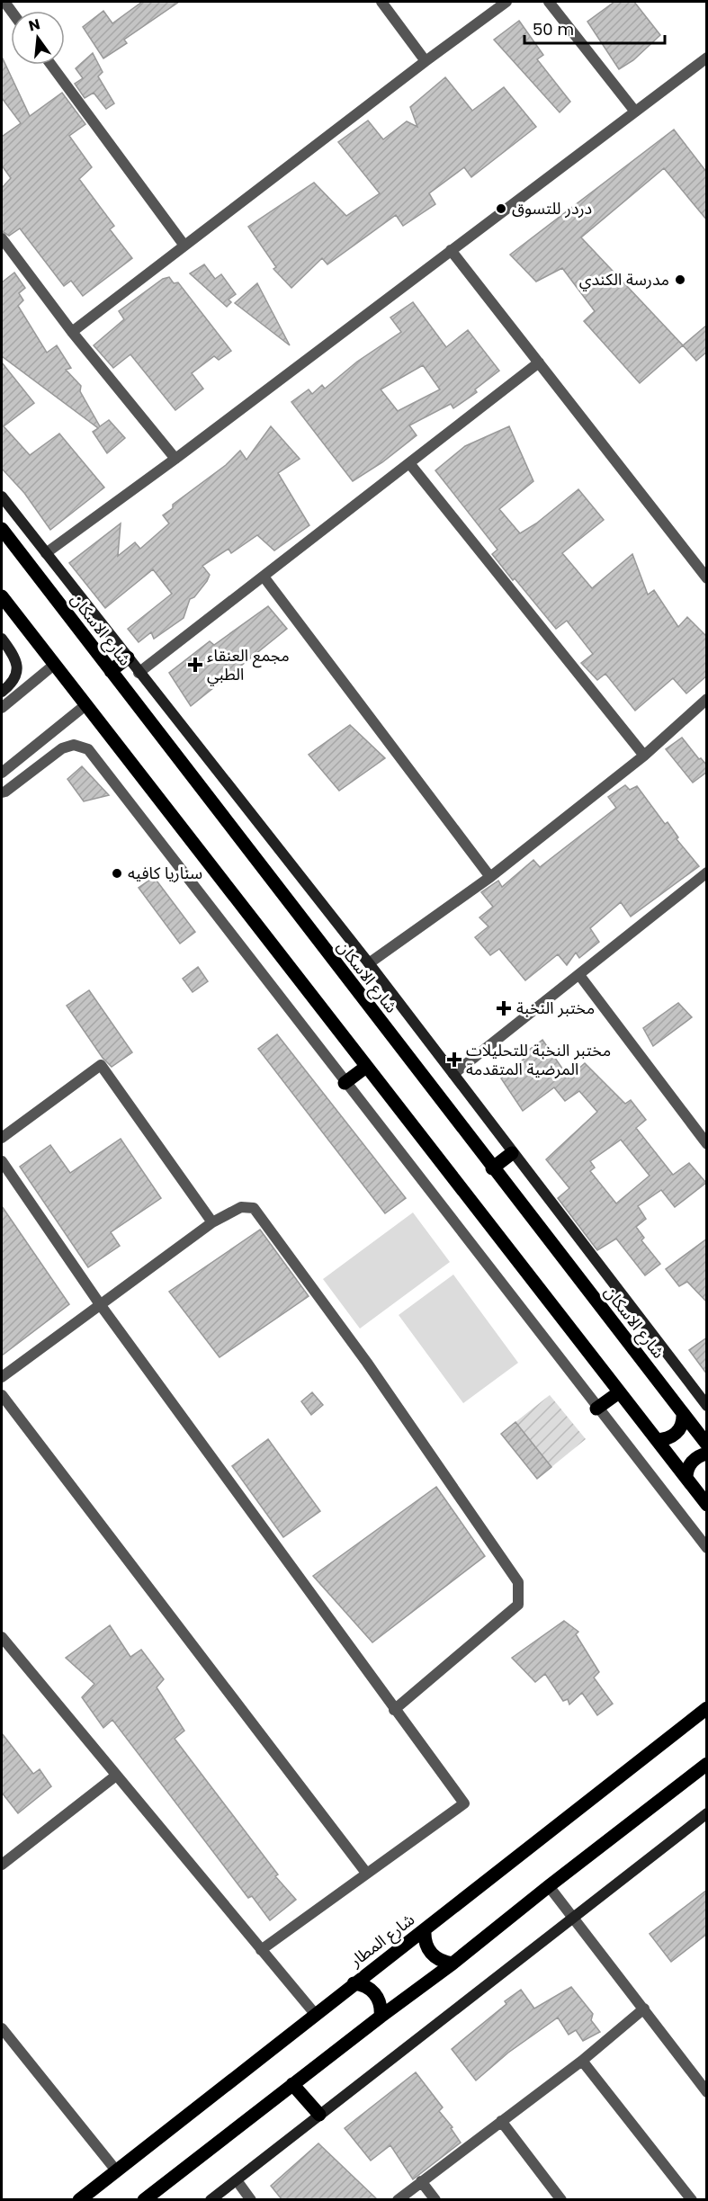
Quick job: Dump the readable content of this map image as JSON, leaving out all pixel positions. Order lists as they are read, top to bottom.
{
  "streets": {
    "main road": ["شارع الاسكان", "شارع المطار"]
  },
  "places": {
    "other": ["دردر للتسوق", "مدرسة الكندي", "سناريا كافيه"],
    "health": ["مجمع العنقاء الطبي", "مختبر النخبة", "مختبر النخبة للتحليلات المرضية المتقدمة"]
  },
  "scale_bar": "50 m",
  "north": "top"
}
